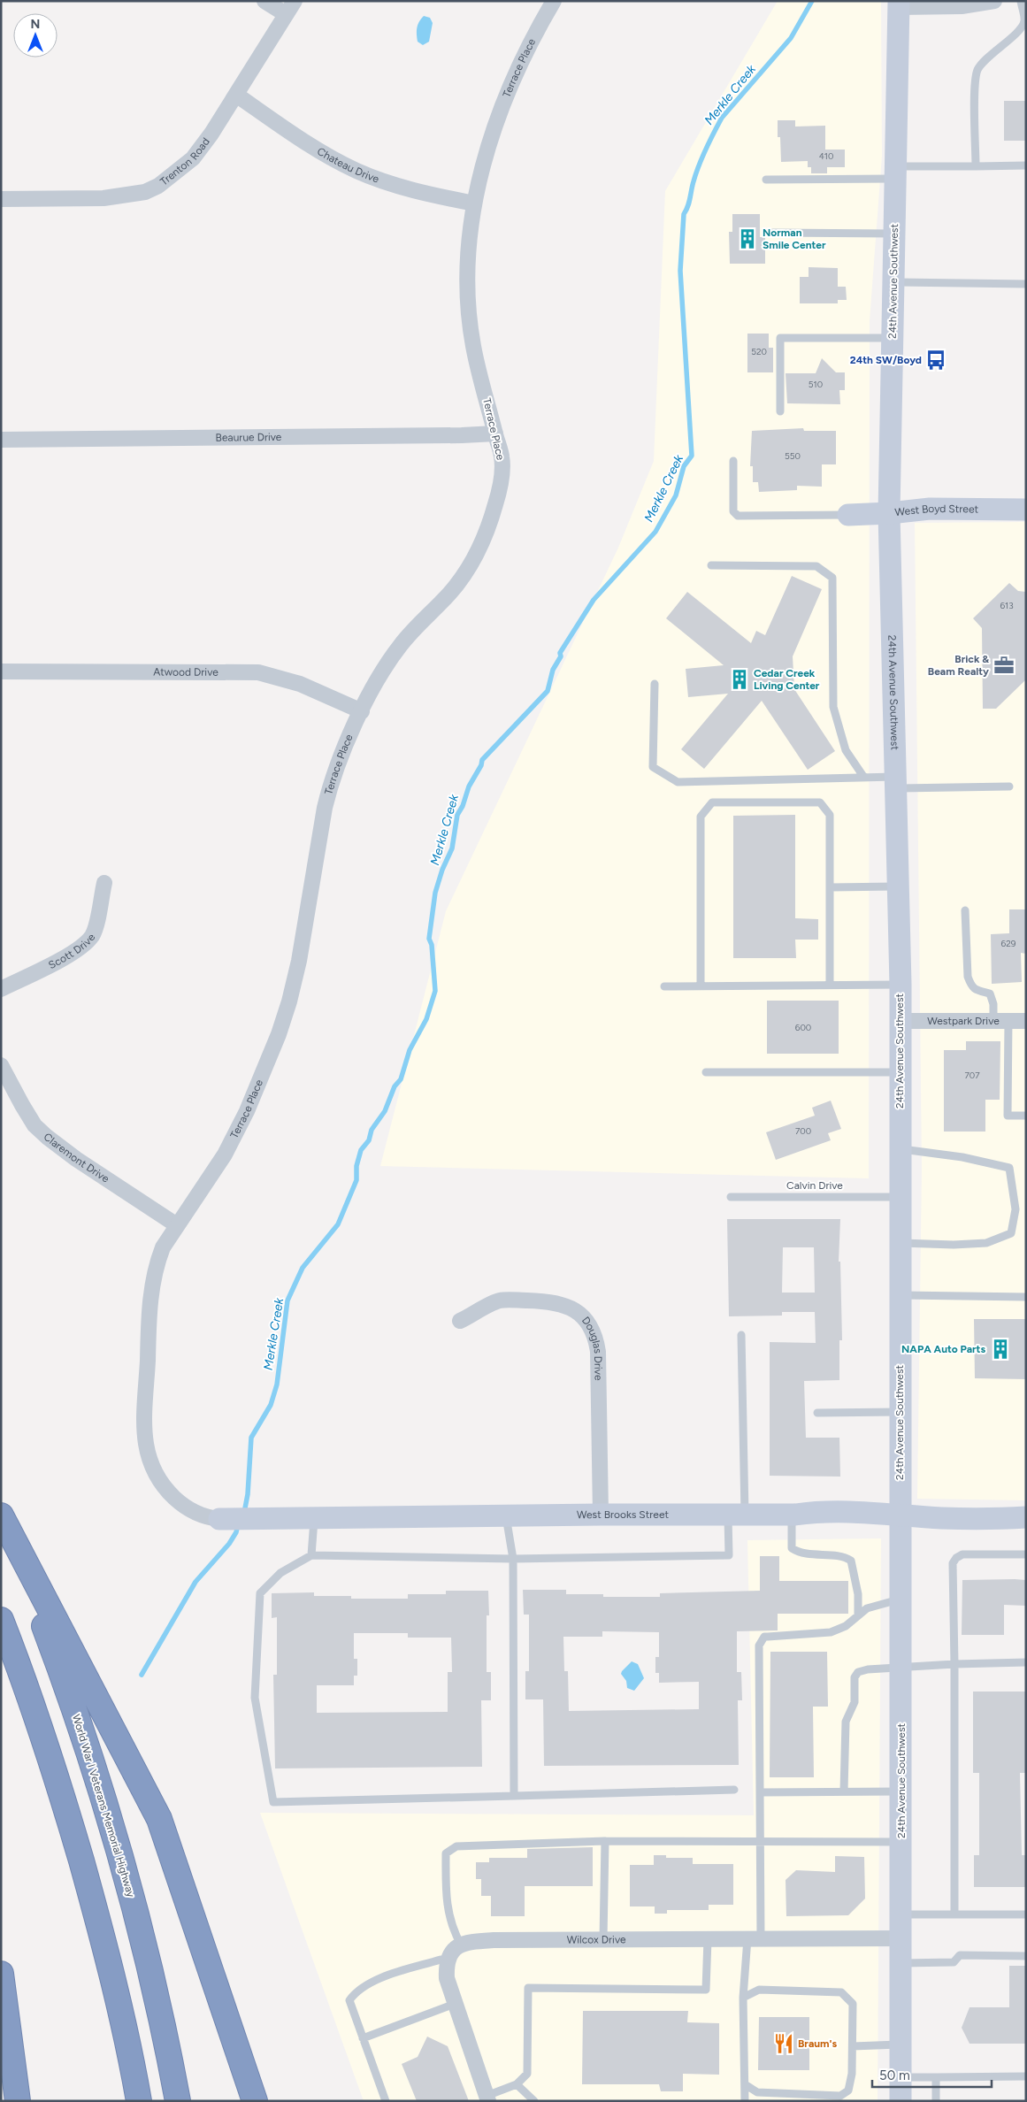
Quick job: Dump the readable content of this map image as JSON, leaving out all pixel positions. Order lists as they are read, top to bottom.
{
  "streets": {
    "highway": ["World War I Veterans Memorial Highway"],
    "main road": ["24th Avenue Southwest", "West Boyd Street", "West Brooks Street"],
    "street": [
      "Terrace Place",
      "Trenton Road",
      "Chateau Drive",
      "Beaurue Drive",
      "Atwood Drive",
      "Scott Drive",
      "Westpark Drive",
      "Claremont Drive",
      "Douglas Drive",
      "Wilcox Drive"
    ],
    "lane": ["Calvin Drive"]
  },
  "crossings": [
    ["Terrace Place", "Chateau Drive"],
    ["Terrace Place", "Beaurue Drive"],
    ["Terrace Place", "Atwood Drive"],
    ["Terrace Place", "Claremont Drive"],
    ["Terrace Place", "West Brooks Street"],
    ["Trenton Road", "Chateau Drive"],
    ["24th Avenue Southwest", "West Boyd Street"],
    ["24th Avenue Southwest", "Westpark Drive"],
    ["24th Avenue Southwest", "Calvin Drive"],
    ["24th Avenue Southwest", "West Brooks Street"],
    ["24th Avenue Southwest", "Wilcox Drive"],
    ["Douglas Drive", "West Brooks Street"]
  ],
  "water": ["Merkle Creek"],
  "places": {
    "building": ["Norman Smile Center", "Cedar Creek Living Center", "NAPA Auto Parts"],
    "bus stop": ["24th SW/Boyd"],
    "office": ["Brick & Beam Realty"],
    "restaurant": ["Braum's"]
  },
  "house_numbers": [
    "410",
    "520",
    "510",
    "550",
    "613",
    "629",
    "600",
    "707",
    "700"
  ],
  "scale_bar": "50 m",
  "north": "top"
}
